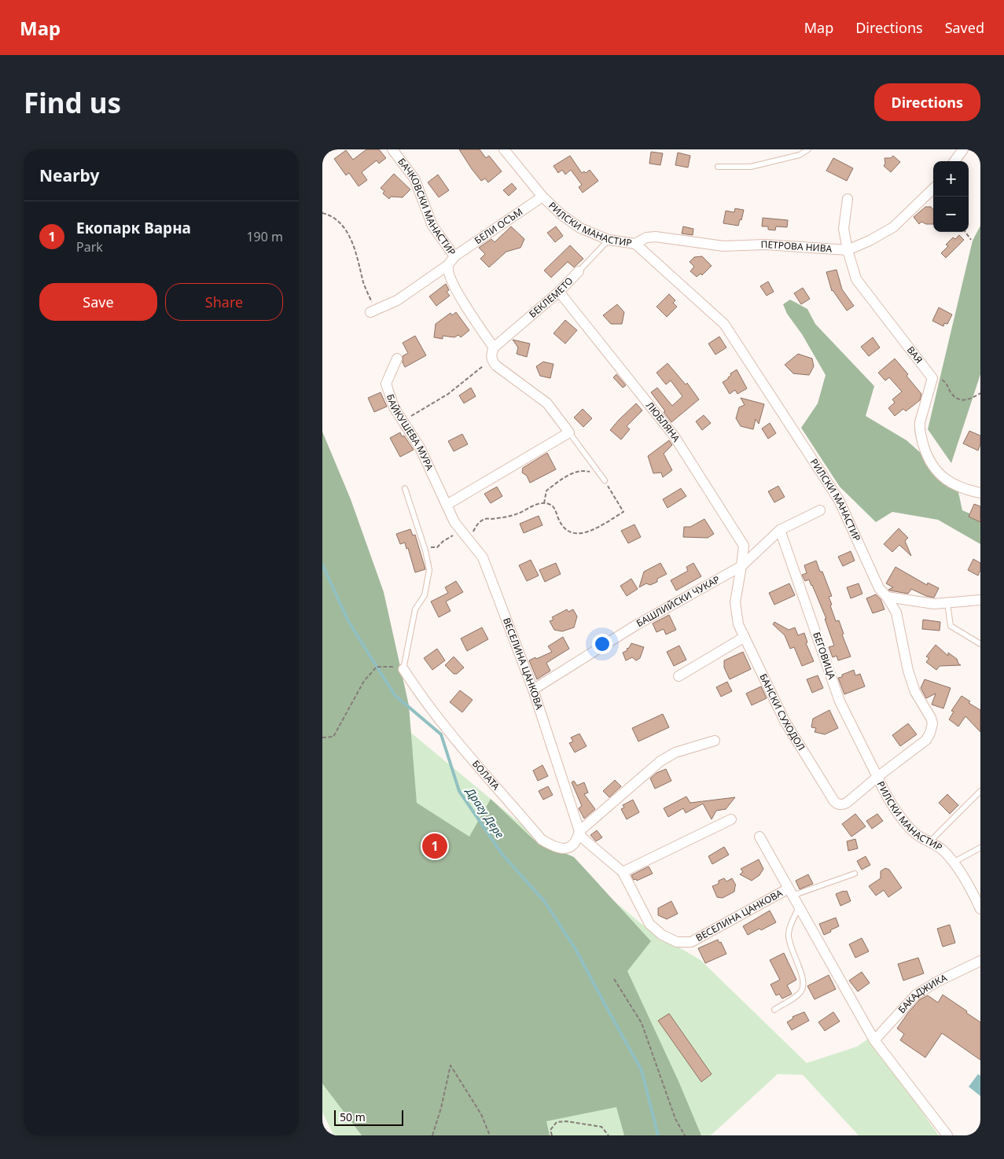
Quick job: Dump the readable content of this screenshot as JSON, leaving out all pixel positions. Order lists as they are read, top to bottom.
{
  "streets": {
    "street": [
      "БАЧКОВСКИ МАНАСТИР",
      "РИЛСКИ МАНАСТИР",
      "БЕЛИ ОСЪМ",
      "ПЕТРОВА НИВА",
      "БЕКЛЕМЕТО",
      "ВАЯ",
      "ЛЮБЛЯНА",
      "БАЙКУШЕВА МУРА",
      "БАШЛИЙСКИ ЧУКАР",
      "БЕГОВИЦА",
      "ВЕСЕЛИНА ЦАНКОВА",
      "БАНСКИ СУХОДОЛ",
      "БОЛАТА",
      "БАКАДЖИКА"
    ]
  },
  "crossings": [
    ["БАЧКОВСКИ МАНАСТИР", "БЕЛИ ОСЪМ"],
    ["БАЧКОВСКИ МАНАСТИР", "БЕКЛЕМЕТО"],
    ["РИЛСКИ МАНАСТИР", "БЕЛИ ОСЪМ"],
    ["РИЛСКИ МАНАСТИР", "ПЕТРОВА НИВА"],
    ["РИЛСКИ МАНАСТИР", "БЕКЛЕМЕТО"],
    ["РИЛСКИ МАНАСТИР", "БЕГОВИЦА"],
    ["РИЛСКИ МАНАСТИР", "БАНСКИ СУХОДОЛ"],
    ["ПЕТРОВА НИВА", "ВАЯ"],
    ["БЕКЛЕМЕТО", "ЛЮБЛЯНА"],
    ["ЛЮБЛЯНА", "БАШЛИЙСКИ ЧУКАР"],
    ["ЛЮБЛЯНА", "БАНСКИ СУХОДОЛ"],
    ["БАЙКУШЕВА МУРА", "ВЕСЕЛИНА ЦАНКОВА"],
    ["БАШЛИЙСКИ ЧУКАР", "БЕГОВИЦА"],
    ["БАШЛИЙСКИ ЧУКАР", "ВЕСЕЛИНА ЦАНКОВА"],
    ["БАШЛИЙСКИ ЧУКАР", "БАНСКИ СУХОДОЛ"],
    ["БЕГОВИЦА", "БАНСКИ СУХОДОЛ"],
    ["ВЕСЕЛИНА ЦАНКОВА", "БОЛАТА"],
    ["ВЕСЕЛИНА ЦАНКОВА", "БАКАДЖИКА"]
  ],
  "water": ["Драгу Дере"],
  "scale_bar": "50 m",
  "page": {
    "header": "Map",
    "nav": ["Map", "Directions", "Saved"],
    "buttons": [
      "Directions",
      ["Save", "Share"]
    ],
    "title": "Find us",
    "heading": "Nearby",
    "map_buttons": ["+", "−"],
    "list": [
      {
        "mark": "1",
        "name": "Екопарк Варна",
        "note": "Park",
        "value": "190 m"
      }
    ],
    "pins": "1",
    "scale": "50 m"
  }
}
